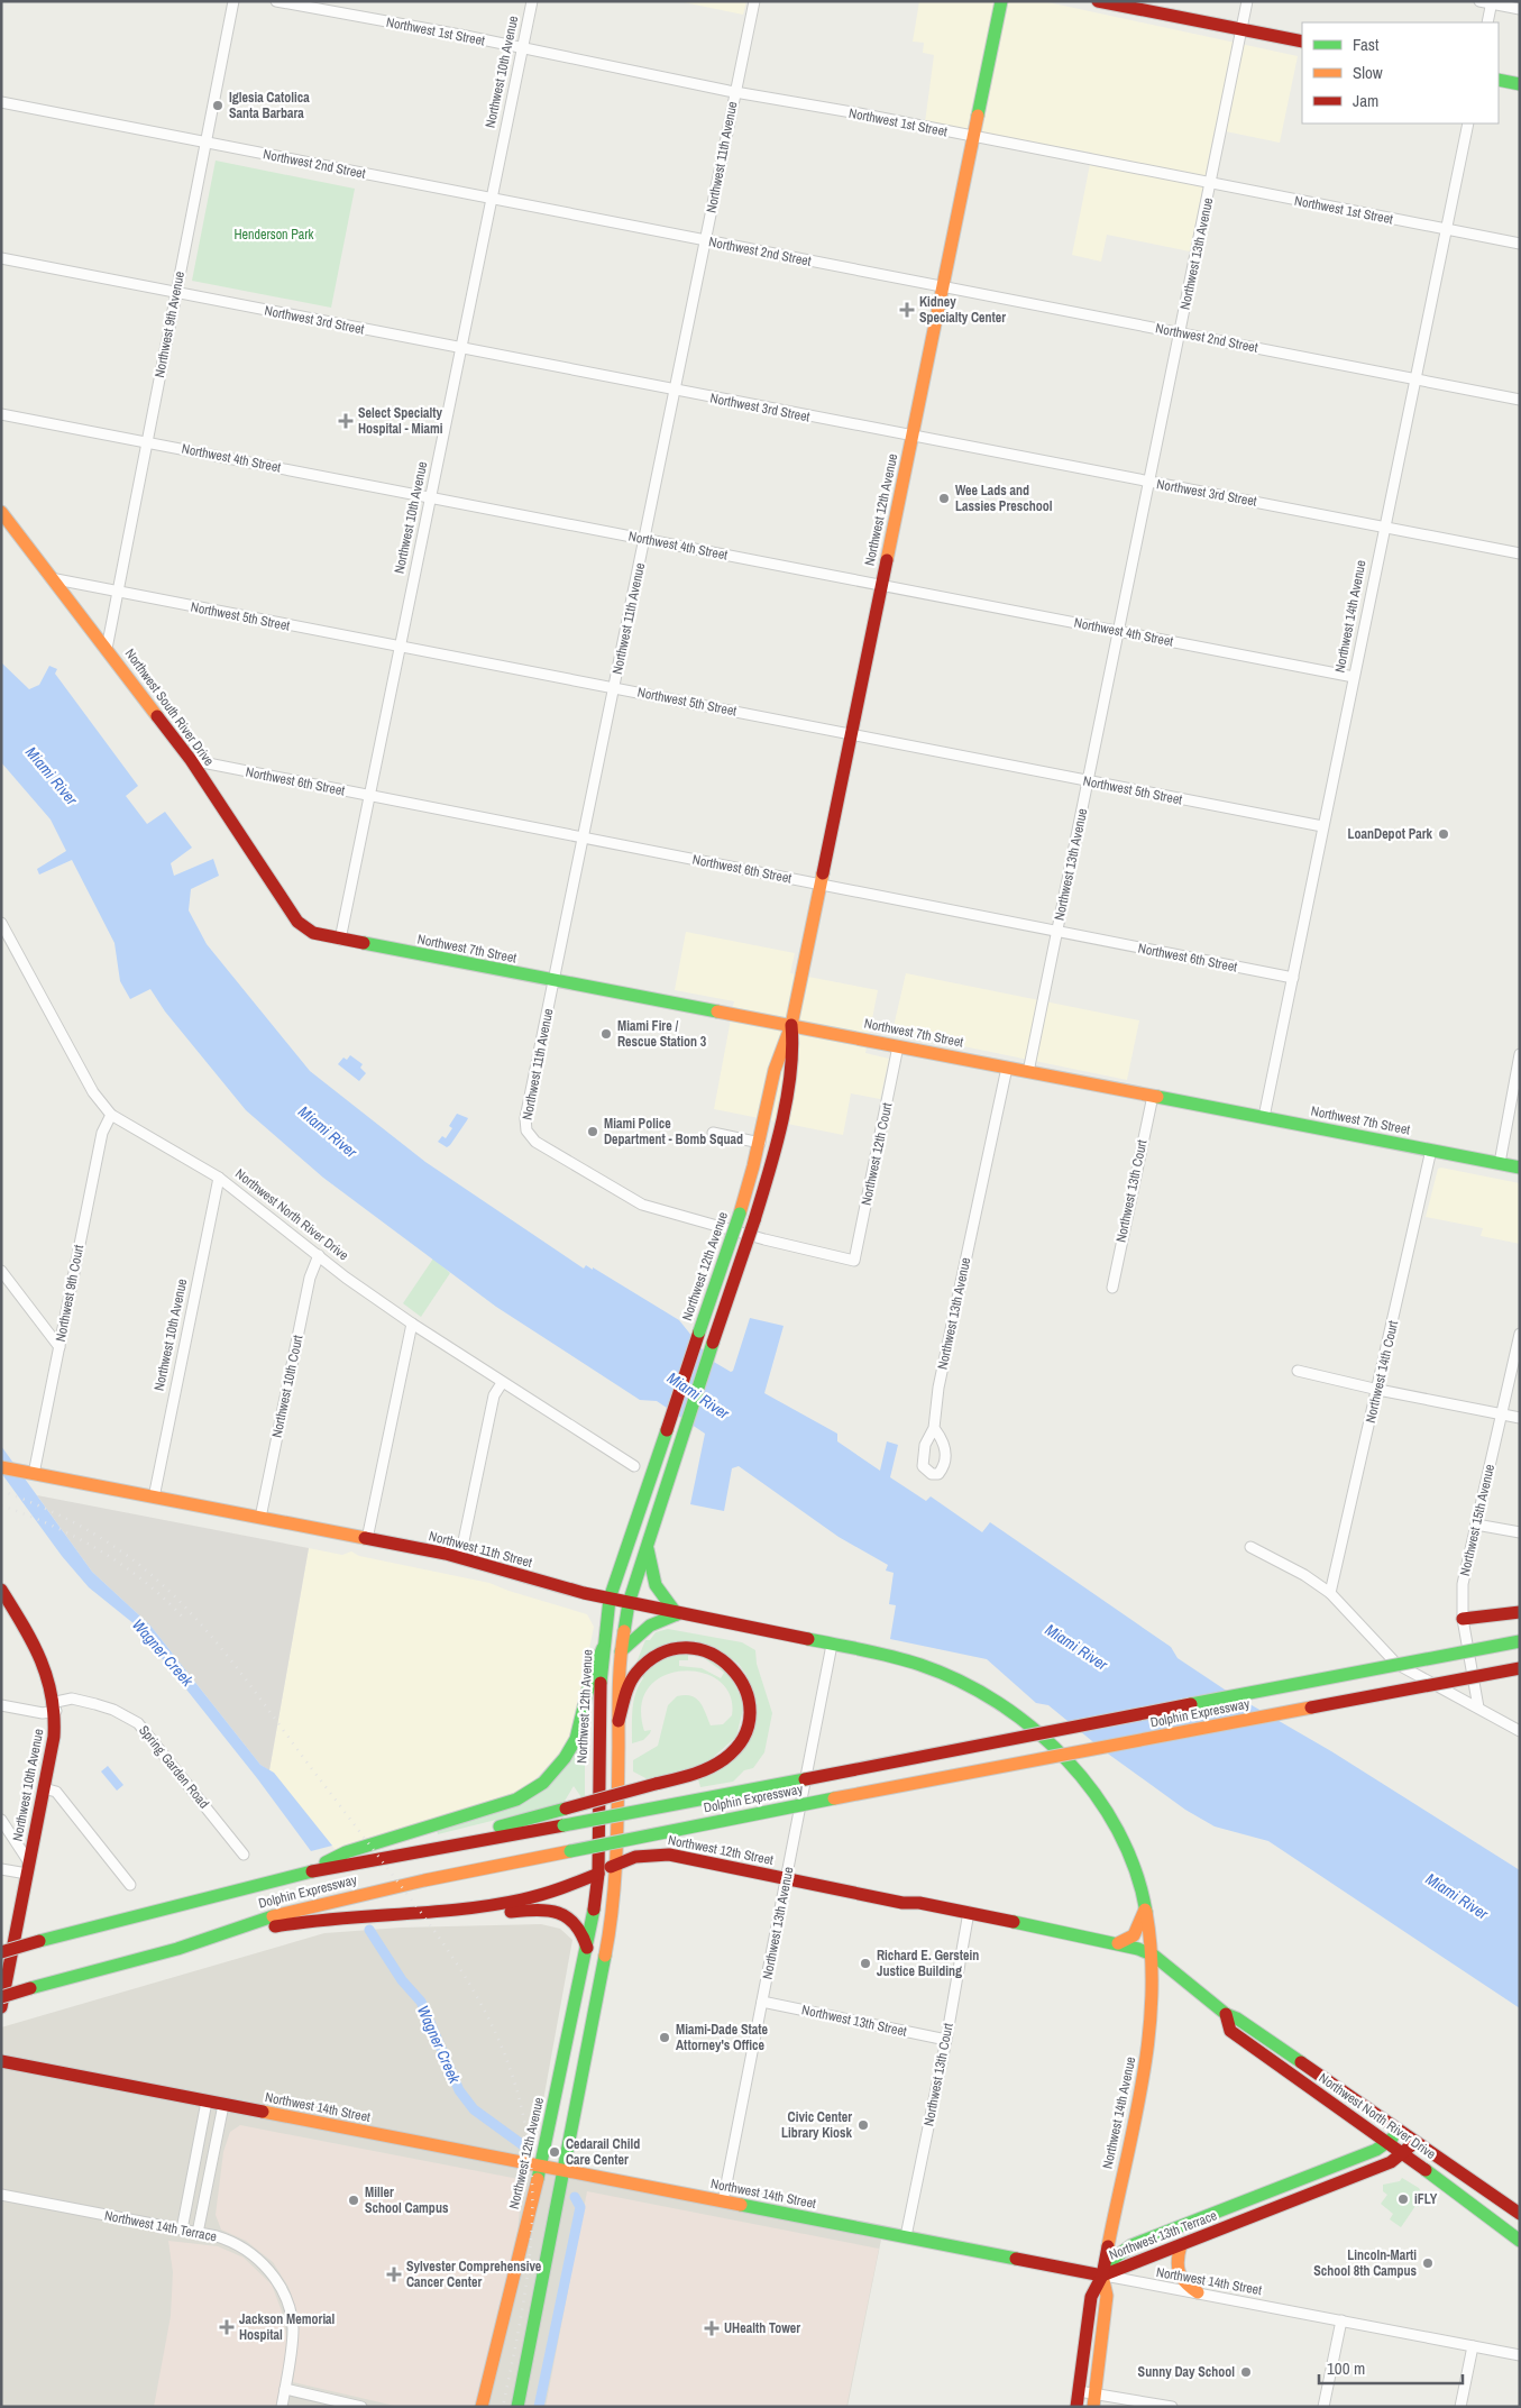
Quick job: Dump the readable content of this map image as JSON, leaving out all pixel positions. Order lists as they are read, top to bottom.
{
  "streets": {
    "main road": [
      "Northwest 10th Avenue",
      "Northwest 12th Avenue",
      "Northwest 14th Avenue",
      "Northwest South River Drive",
      "Northwest 7th Street",
      "Northwest North River Drive",
      "Northwest 11th Street",
      "Dolphin Expressway",
      "Northwest 12th Street",
      "Northwest 14th Street",
      "Northwest 13th Terrace"
    ],
    "street": [
      "Northwest 1st Street",
      "Northwest 11th Avenue",
      "Northwest 2nd Street",
      "Northwest 13th Avenue",
      "Northwest 3rd Street",
      "Northwest 9th Avenue",
      "Northwest 4th Street",
      "Northwest 5th Street",
      "Northwest 6th Street",
      "Northwest 12th Court",
      "Northwest 13th Court",
      "Northwest 9th Court",
      "Northwest 14th Court",
      "Northwest 10th Court",
      "Northwest 15th Avenue",
      "Spring Garden Road",
      "Northwest 13th Street",
      "Northwest 14th Terrace"
    ]
  },
  "crossings": [
    ["Northwest 1st Street", "Northwest 10th Avenue"],
    ["Northwest 1st Street", "Northwest 11th Avenue"],
    ["Northwest 1st Street", "Northwest 13th Avenue"],
    ["Northwest 1st Street", "Northwest 12th Avenue"],
    ["Northwest 1st Street", "Northwest 14th Avenue"],
    ["Northwest 10th Avenue", "Northwest 2nd Street"],
    ["Northwest 10th Avenue", "Northwest 3rd Street"],
    ["Northwest 10th Avenue", "Northwest 4th Street"],
    ["Northwest 10th Avenue", "Northwest 5th Street"],
    ["Northwest 10th Avenue", "Northwest 6th Street"],
    ["Northwest 10th Avenue", "Northwest 7th Street"],
    ["Northwest 10th Avenue", "Northwest North River Drive"],
    ["Northwest 10th Avenue", "Northwest 11th Street"],
    ["Northwest 10th Avenue", "Spring Garden Road"],
    ["Northwest 11th Avenue", "Northwest 2nd Street"],
    ["Northwest 11th Avenue", "Northwest 3rd Street"],
    ["Northwest 11th Avenue", "Northwest 4th Street"],
    ["Northwest 11th Avenue", "Northwest 5th Street"],
    ["Northwest 11th Avenue", "Northwest 6th Street"],
    ["Northwest 11th Avenue", "Northwest 7th Street"],
    ["Northwest 11th Avenue", "Northwest 12th Court"],
    ["Northwest 2nd Street", "Northwest 13th Avenue"],
    ["Northwest 2nd Street", "Northwest 9th Avenue"],
    ["Northwest 2nd Street", "Northwest 12th Avenue"],
    ["Northwest 2nd Street", "Northwest 14th Avenue"],
    ["Northwest 13th Avenue", "Northwest 3rd Street"],
    ["Northwest 13th Avenue", "Northwest 4th Street"],
    ["Northwest 13th Avenue", "Northwest 5th Street"],
    ["Northwest 13th Avenue", "Northwest 6th Street"],
    ["Northwest 13th Avenue", "Northwest 7th Street"],
    ["Northwest 13th Avenue", "Northwest 11th Street"],
    ["Northwest 13th Avenue", "Northwest 12th Street"],
    ["Northwest 13th Avenue", "Northwest 13th Street"],
    ["Northwest 13th Avenue", "Northwest 14th Street"],
    ["Northwest 3rd Street", "Northwest 9th Avenue"],
    ["Northwest 3rd Street", "Northwest 12th Avenue"],
    ["Northwest 3rd Street", "Northwest 14th Avenue"],
    ["Northwest 9th Avenue", "Northwest 4th Street"],
    ["Northwest 9th Avenue", "Northwest 5th Street"],
    ["Northwest 9th Avenue", "Northwest South River Drive"],
    ["Northwest 4th Street", "Northwest 12th Avenue"],
    ["Northwest 4th Street", "Northwest 14th Avenue"],
    ["Northwest 12th Avenue", "Northwest 5th Street"],
    ["Northwest 12th Avenue", "Northwest 6th Street"],
    ["Northwest 12th Avenue", "Northwest 7th Street"],
    ["Northwest 12th Avenue", "Northwest 11th Street"],
    ["Northwest 12th Avenue", "Northwest 12th Street"],
    ["Northwest 12th Avenue", "Northwest 14th Street"],
    ["Northwest 5th Street", "Northwest 14th Avenue"],
    ["Northwest 5th Street", "Northwest South River Drive"],
    ["Northwest 14th Avenue", "Northwest 6th Street"],
    ["Northwest 14th Avenue", "Northwest 7th Street"],
    ["Northwest 14th Avenue", "Northwest North River Drive"],
    ["Northwest 14th Avenue", "Northwest 12th Street"],
    ["Northwest 14th Avenue", "Northwest 14th Street"],
    ["Northwest 14th Avenue", "Northwest 13th Terrace"],
    ["Northwest South River Drive", "Northwest 6th Street"],
    ["Northwest South River Drive", "Northwest 7th Street"],
    ["Northwest 7th Street", "Northwest 12th Court"],
    ["Northwest 7th Street", "Northwest 13th Court"],
    ["Northwest 7th Street", "Northwest 14th Court"],
    ["Northwest 13th Court", "Northwest 12th Street"],
    ["Northwest 13th Court", "Northwest 13th Street"],
    ["Northwest 13th Court", "Northwest 14th Street"],
    ["Northwest North River Drive", "Northwest 9th Court"],
    ["Northwest North River Drive", "Northwest 10th Court"],
    ["Northwest North River Drive", "Northwest 12th Street"],
    ["Northwest North River Drive", "Northwest 13th Terrace"],
    ["Northwest 9th Court", "Northwest 11th Street"],
    ["Northwest 10th Court", "Northwest 11th Street"],
    ["Northwest 14th Street", "Northwest 13th Terrace"]
  ],
  "water": ["Miami River", "Wagner Creek"],
  "parks": ["Henderson Park"],
  "places": {
    "other": [
      "Iglesia Catolica Santa Barbara",
      "Wee Lads and Lassies Preschool",
      "LoanDepot Park",
      "Miami Fire / Rescue Station 3",
      "Miami Police Department - Bomb Squad",
      "Richard E. Gerstein Justice Building",
      "Miami-Dade State Attorney's Office",
      "Civic Center Library Kiosk",
      "Cedarail Child Care Center",
      "iFLY",
      "Miller School Campus",
      "Lincoln-Marti School 8th Campus",
      "Sunny Day School"
    ],
    "health": [
      "Kidney Specialty Center",
      "Select Specialty Hospital - Miami",
      "Sylvester Comprehensive Cancer Center",
      "Jackson Memorial Hospital",
      "UHealth Tower"
    ]
  },
  "legend": ["Fast", "Slow", "Jam"],
  "scale_bar": "100 m"
}
